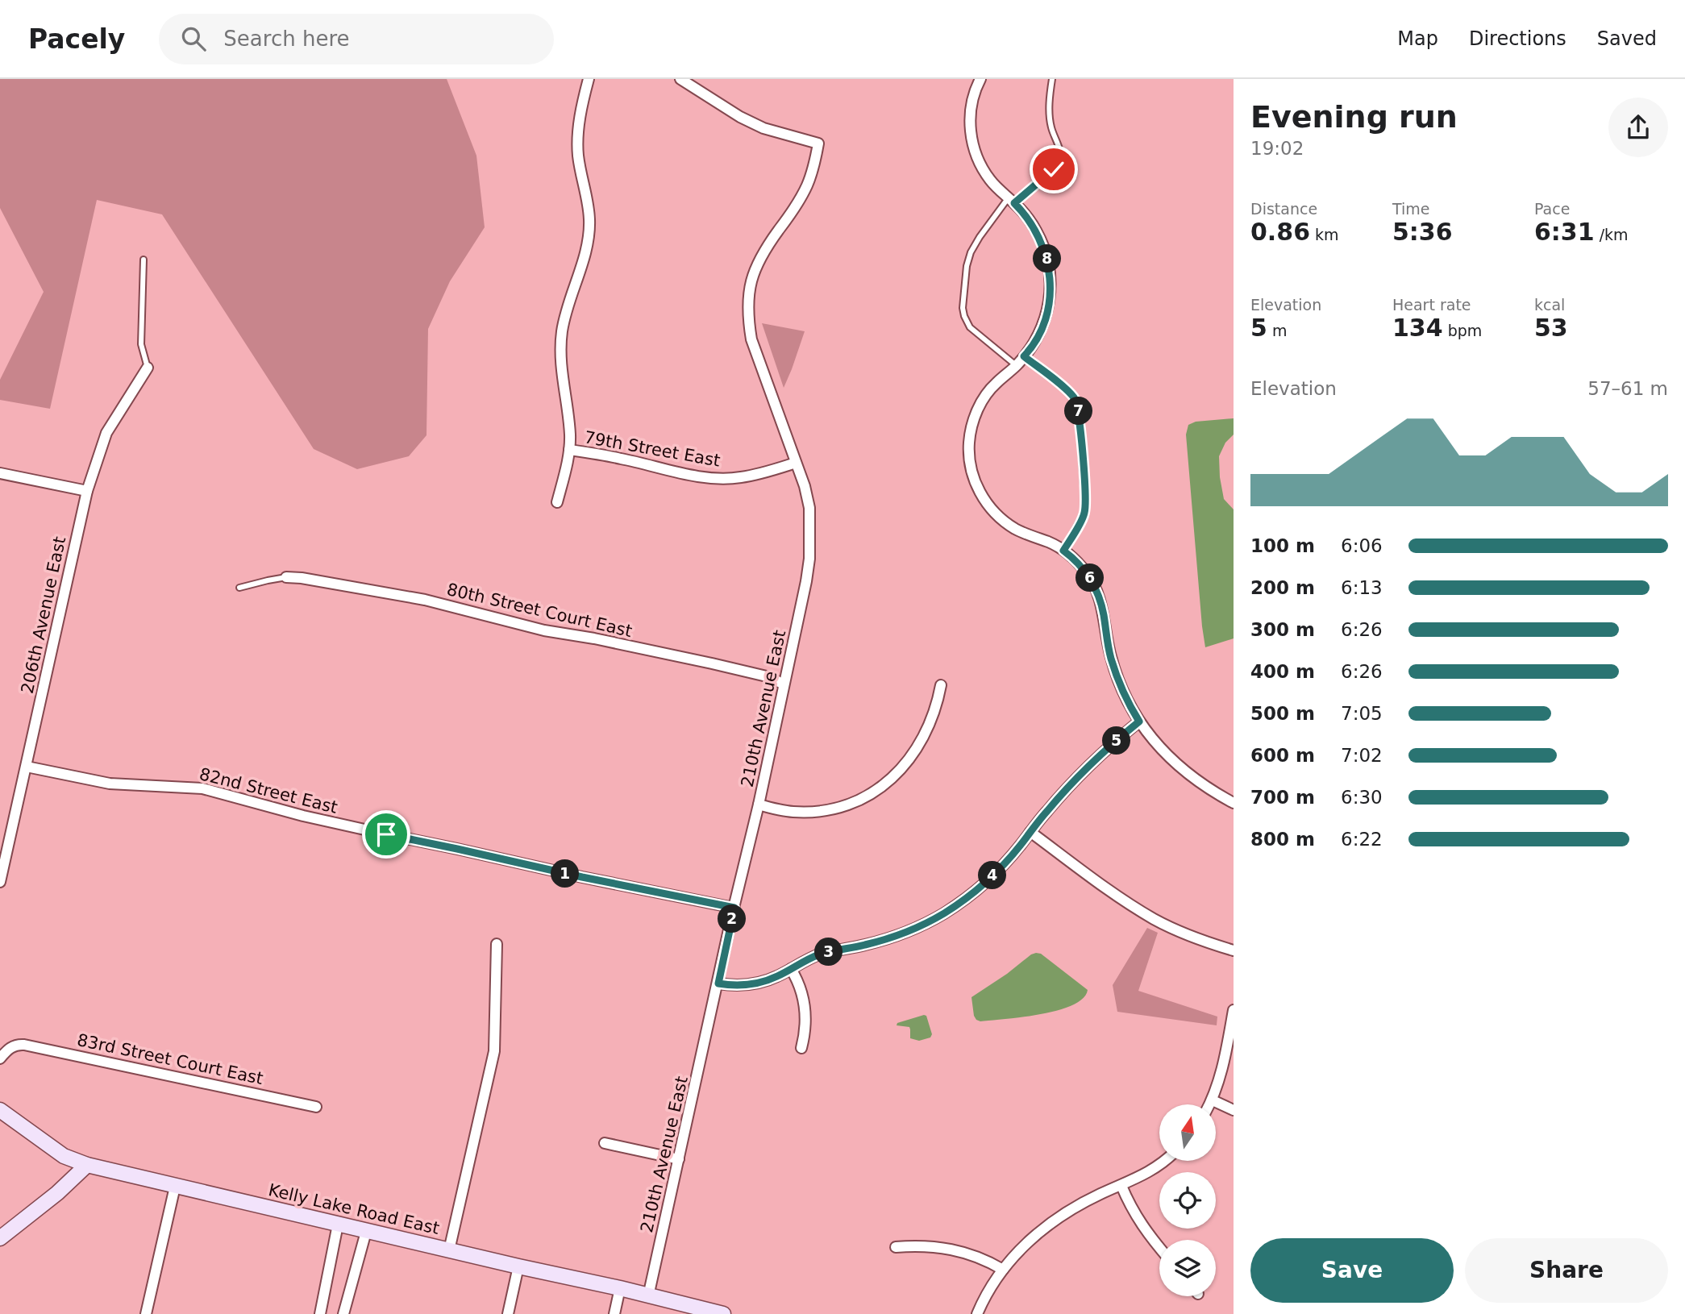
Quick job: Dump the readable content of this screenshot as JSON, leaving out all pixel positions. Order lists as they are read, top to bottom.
{
  "streets": {
    "street": [
      "79th Street East",
      "80th Street Court East",
      "206th Avenue East",
      "210th Avenue East",
      "82nd Street East",
      "83rd Street Court East",
      "Kelly Lake Road East"
    ]
  },
  "crossings": [
    ["79th Street East", "210th Avenue East"],
    ["80th Street Court East", "210th Avenue East"],
    ["206th Avenue East", "82nd Street East"],
    ["210th Avenue East", "82nd Street East"],
    ["210th Avenue East", "Kelly Lake Road East"]
  ],
  "north": "top",
  "page": {
    "header": "Pacely",
    "search": "Search here",
    "nav": ["Map", "Directions", "Saved"],
    "heading": ["Evening run", "19:02"],
    "stats": [
      ["Distance", "0.86 km"],
      ["Time", "5:36"],
      ["Pace", "6:31 /km"],
      ["Elevation", "5 m"],
      ["Heart rate", "134 bpm"],
      ["kcal", "53"]
    ],
    "pins": [
      "8",
      "7",
      "6",
      "5",
      "1",
      "4",
      "2",
      "3"
    ],
    "chart": ["Elevation", "57–61 m"],
    "list": [
      {
        "name": "100 m",
        "note": "6:06"
      },
      {
        "name": "200 m",
        "note": "6:13"
      },
      {
        "name": "300 m",
        "note": "6:26"
      },
      {
        "name": "400 m",
        "note": "6:26"
      },
      {
        "name": "500 m",
        "note": "7:05"
      },
      {
        "name": "600 m",
        "note": "7:02"
      },
      {
        "name": "700 m",
        "note": "6:30"
      },
      {
        "name": "800 m",
        "note": "6:22"
      }
    ],
    "buttons": ["Save", "Share"]
  }
}
